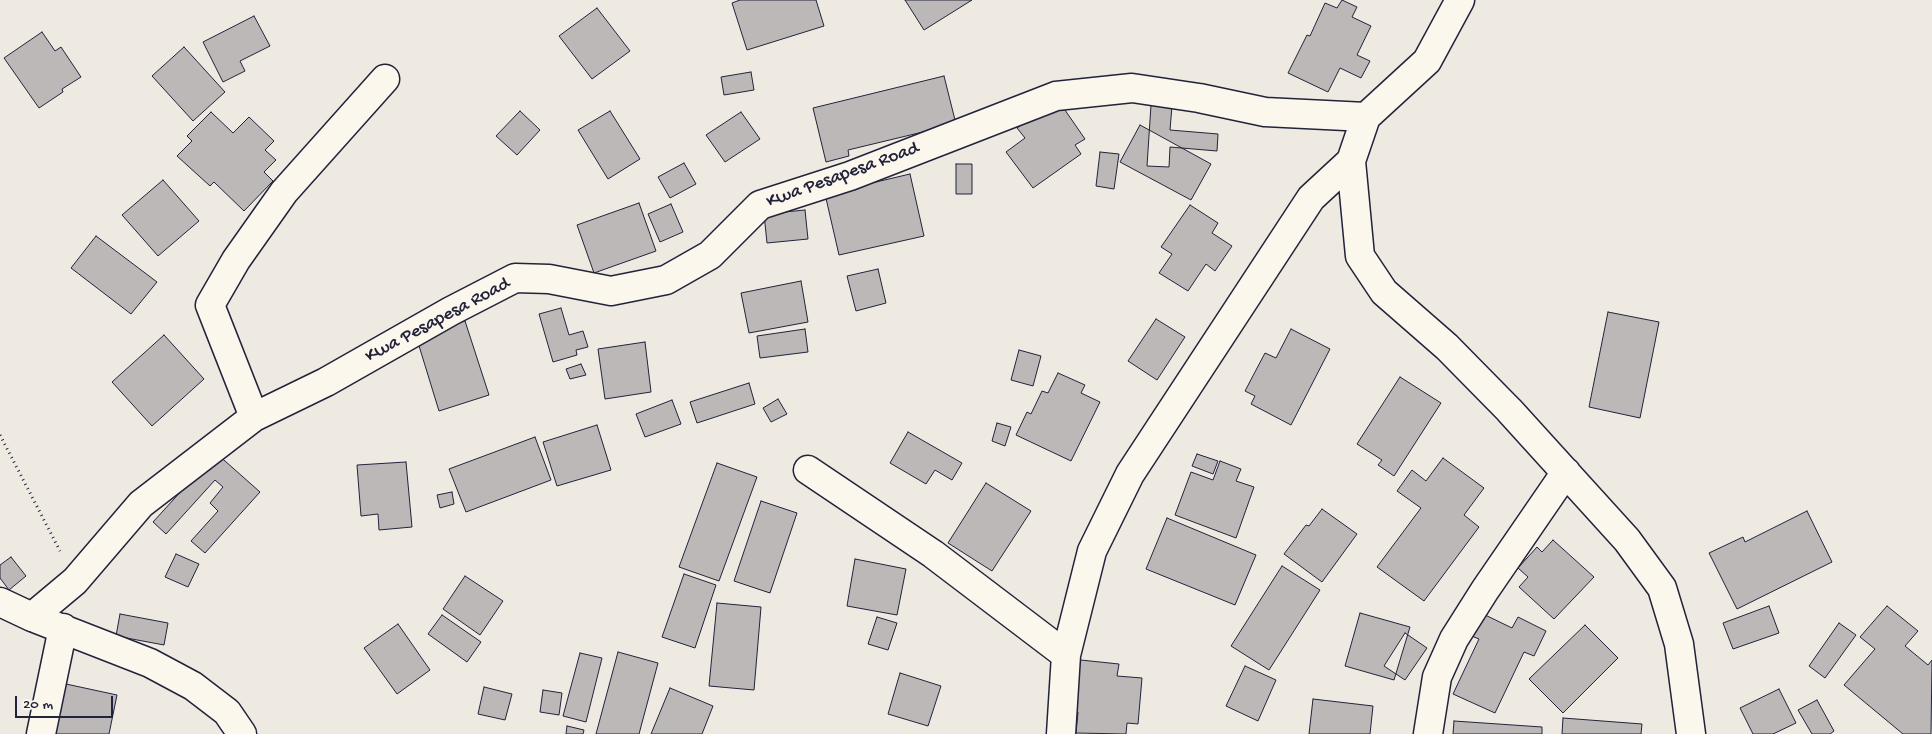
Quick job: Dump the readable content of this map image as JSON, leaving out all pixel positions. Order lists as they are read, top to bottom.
{
  "streets": {
    "street": ["Kwa Pesapesa Road"]
  },
  "scale_bar": "20 m"
}
